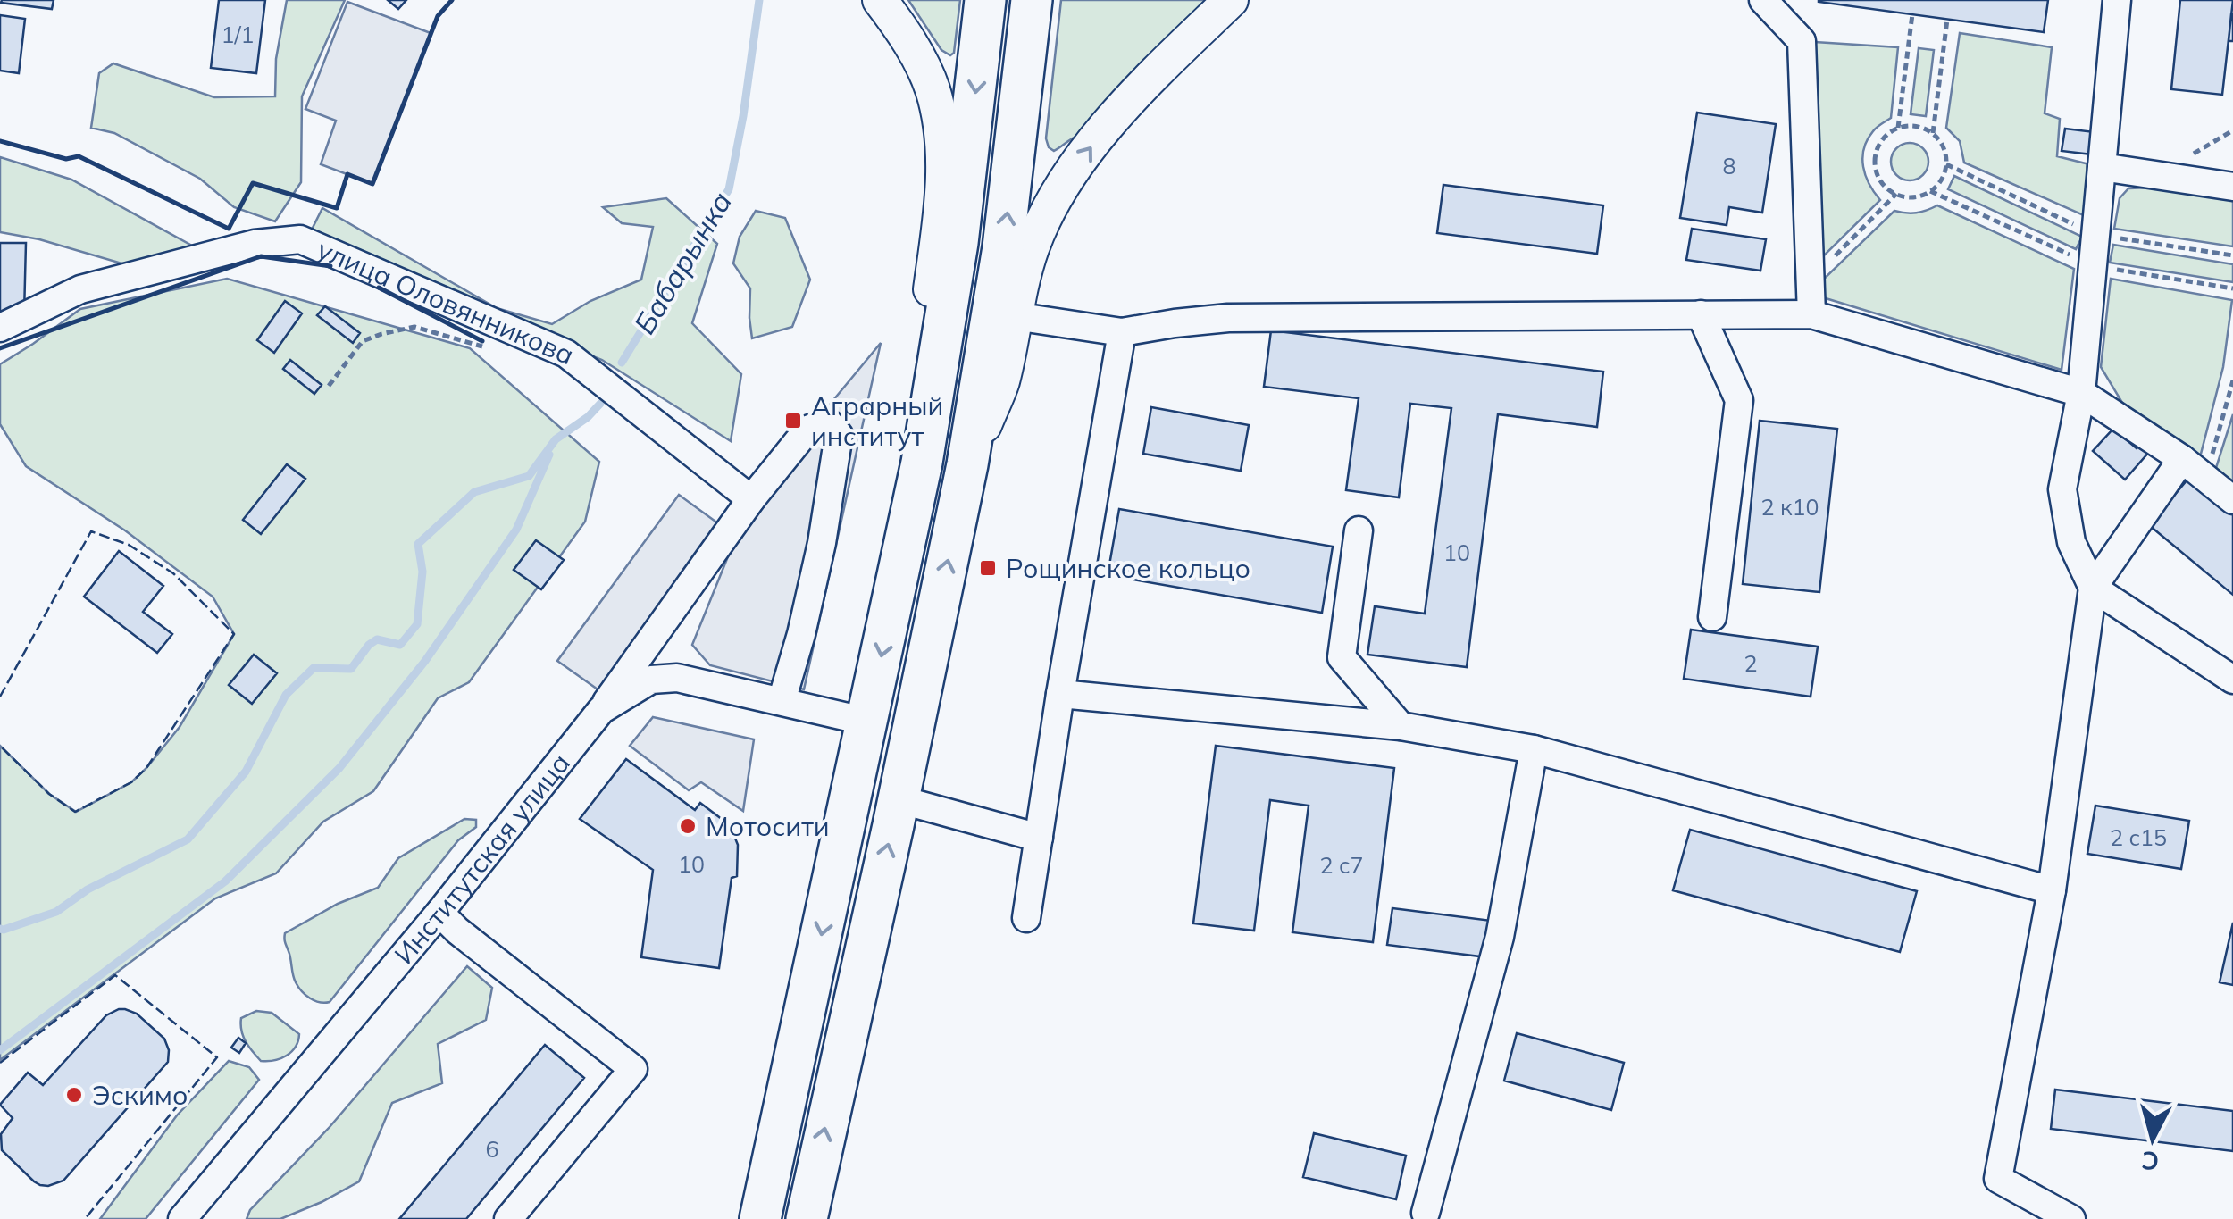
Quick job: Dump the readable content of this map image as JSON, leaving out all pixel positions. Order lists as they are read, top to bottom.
{
  "streets": {
    "street": ["улица Оловянникова", "Институтская улица"]
  },
  "water": ["Бабарынка"],
  "places": {
    "transit": ["Аграрный институт", "Рощинское кольцо"],
    "other": ["Мотосити", "Эскимо"]
  },
  "house_numbers": [
    "1/1",
    "8",
    "2 к10",
    "10",
    "2",
    "2 с15",
    "10",
    "2 с7",
    "6"
  ],
  "north": "bottom"
}
